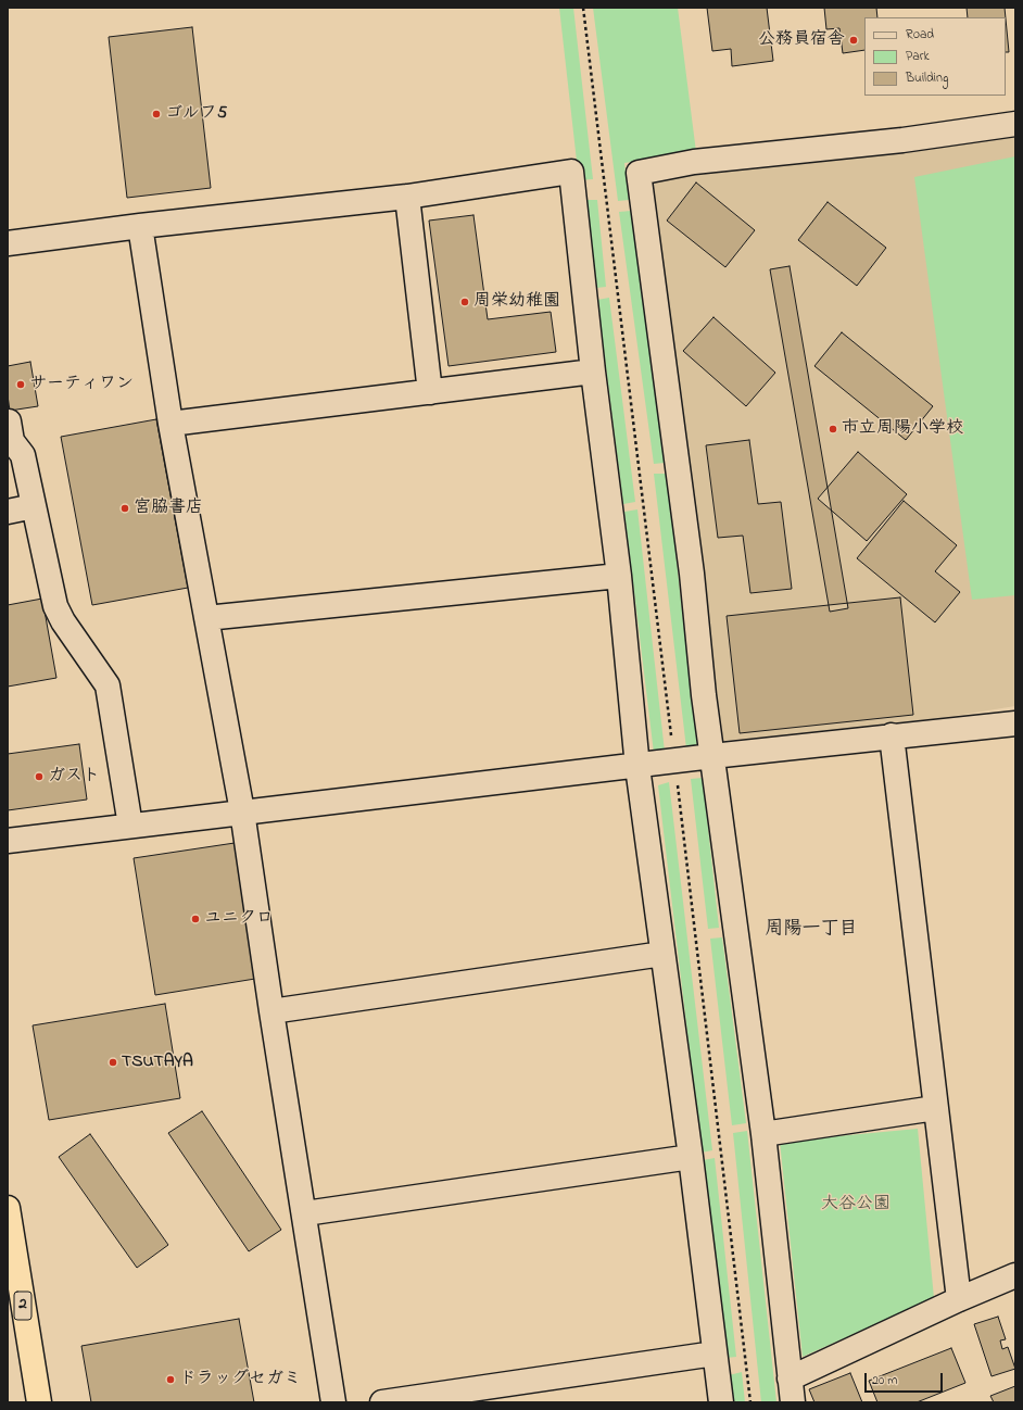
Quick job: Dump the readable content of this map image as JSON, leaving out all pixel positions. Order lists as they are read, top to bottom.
{
  "streets": {
    "highway": ["2"]
  },
  "districts": ["周陽一丁目"],
  "parks": ["大谷公園"],
  "places": [
    "公務員宿舎",
    "ゴルフ5",
    "周栄幼稚園",
    "サーティワン",
    "市立周陽小学校",
    "宮脇書店",
    "ガスト",
    "ユニクロ",
    "TSUTAYA",
    "ドラッグセガミ"
  ],
  "legend": ["Road", "Park", "Building"],
  "scale_bar": "20 m"
}
